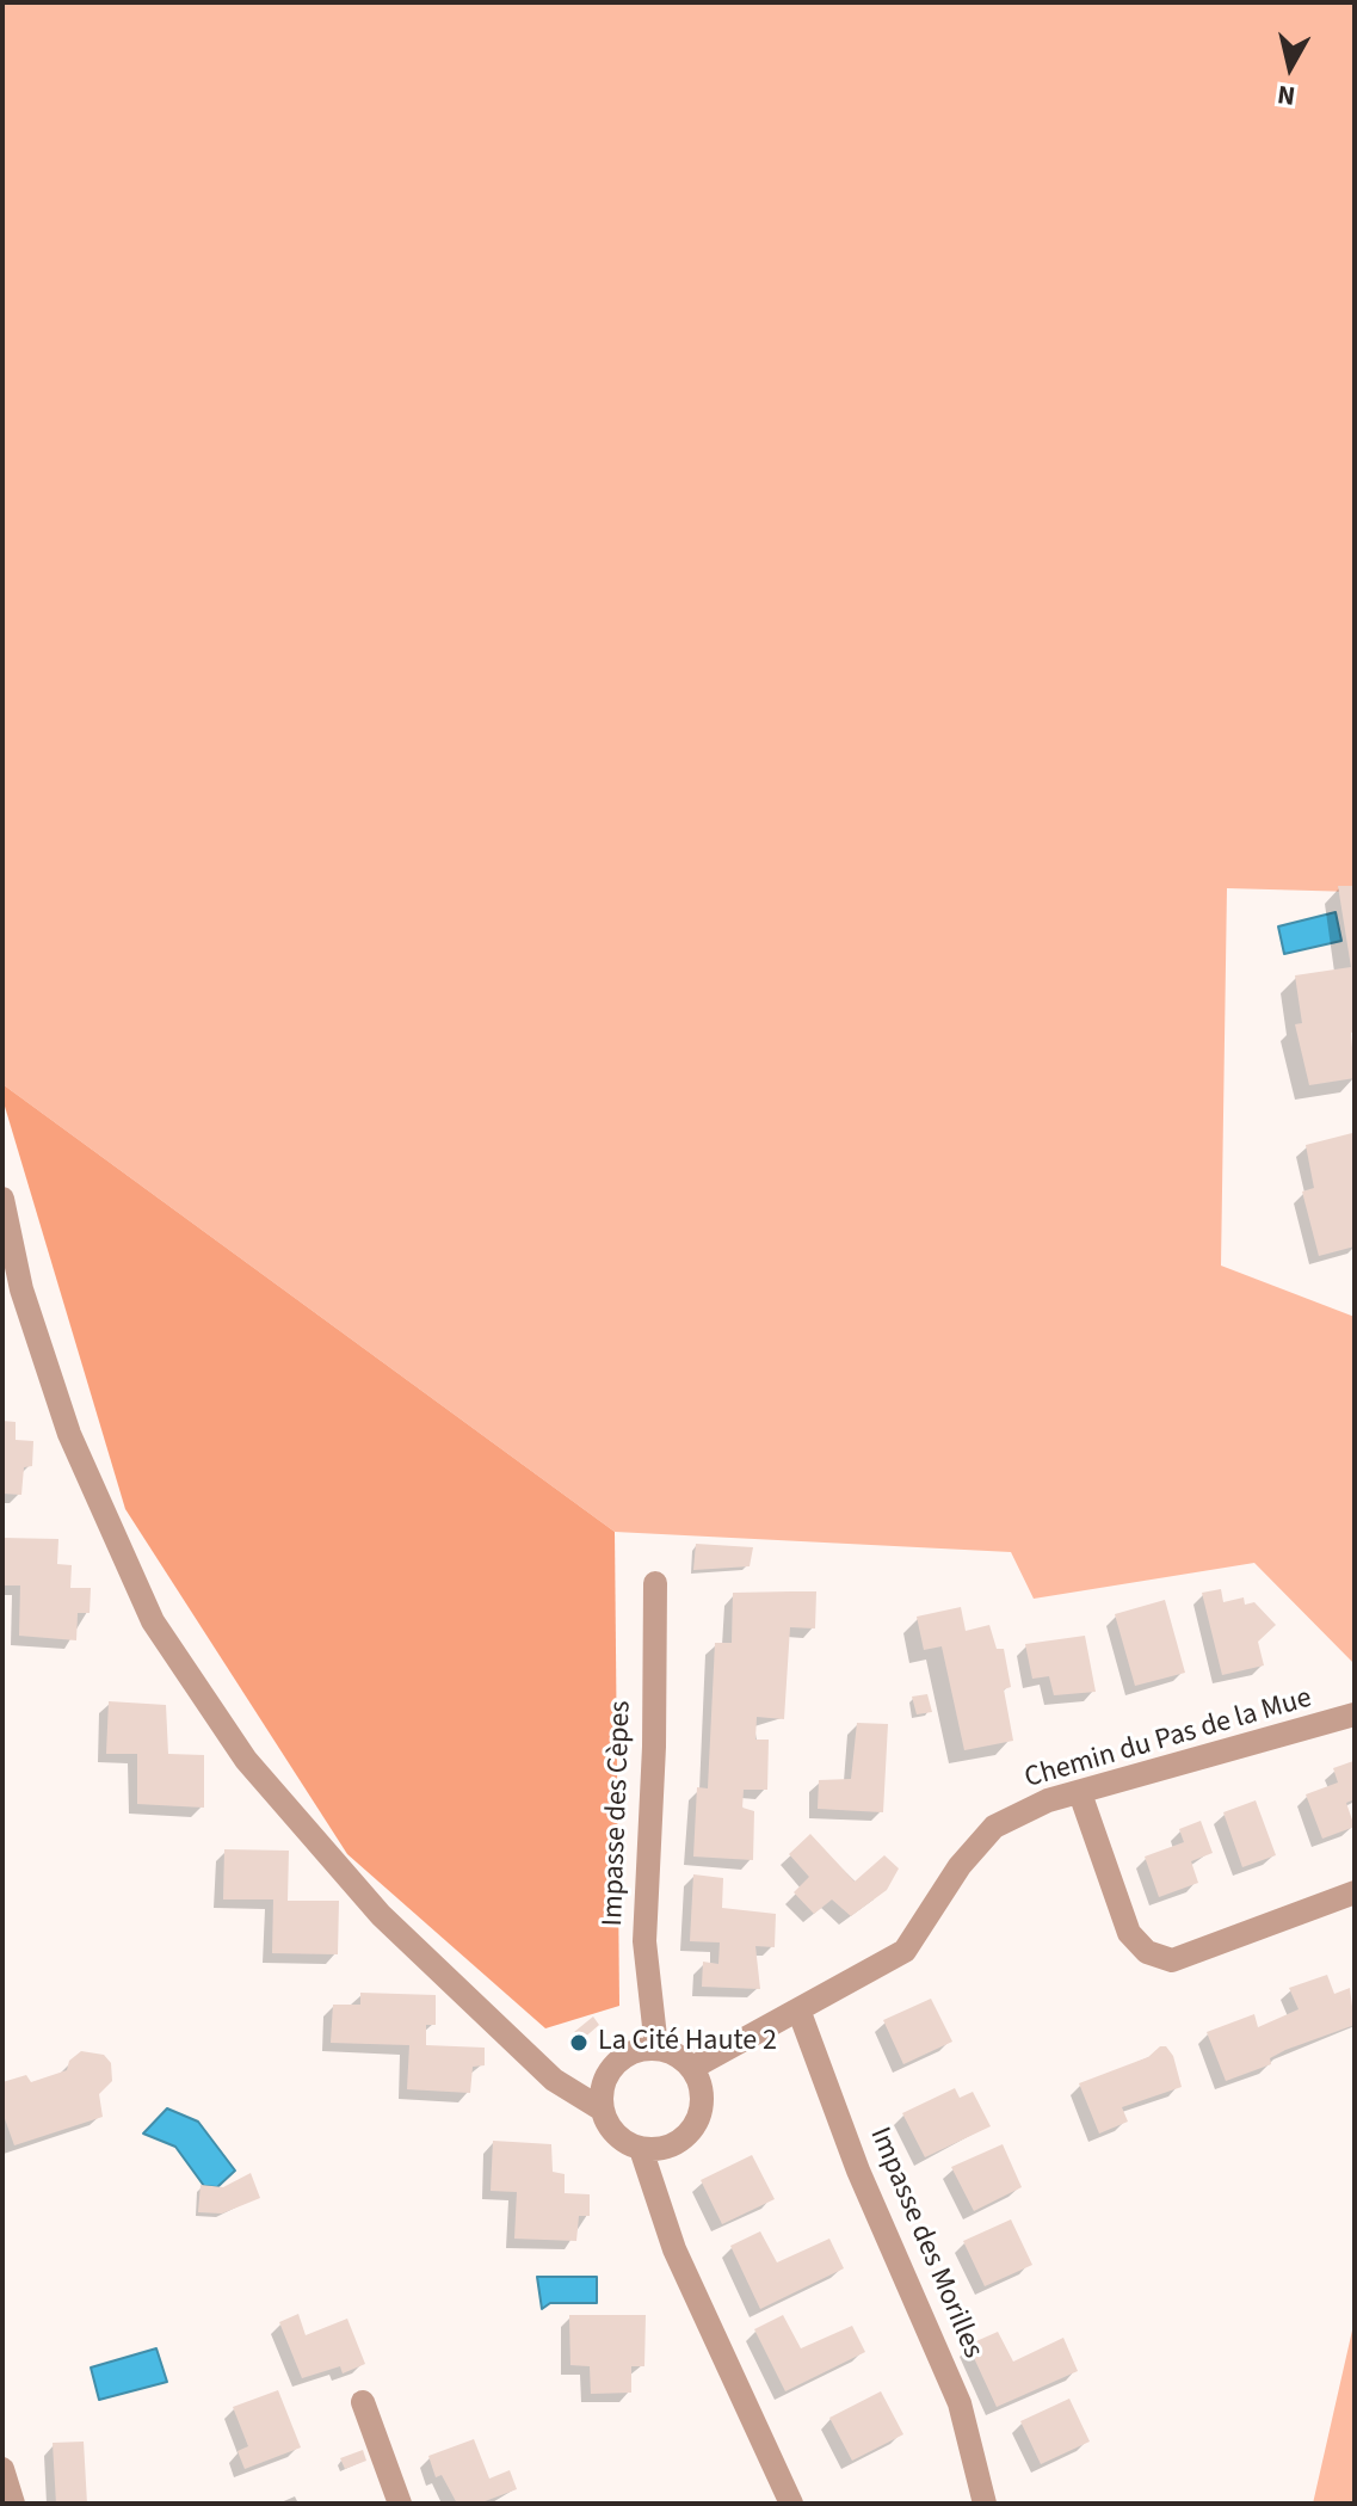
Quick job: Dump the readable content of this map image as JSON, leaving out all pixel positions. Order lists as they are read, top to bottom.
{
  "streets": {
    "street": ["Chemin du Pas de la Mue", "Impasse des Cèpes", "Impasse des Morilles"]
  },
  "crossings": [
    ["Chemin du Pas de la Mue", "Impasse des Cèpes"],
    ["Chemin du Pas de la Mue", "Impasse des Morilles"]
  ],
  "places": ["La Cité Haute 2"],
  "north": "bottom"
}
